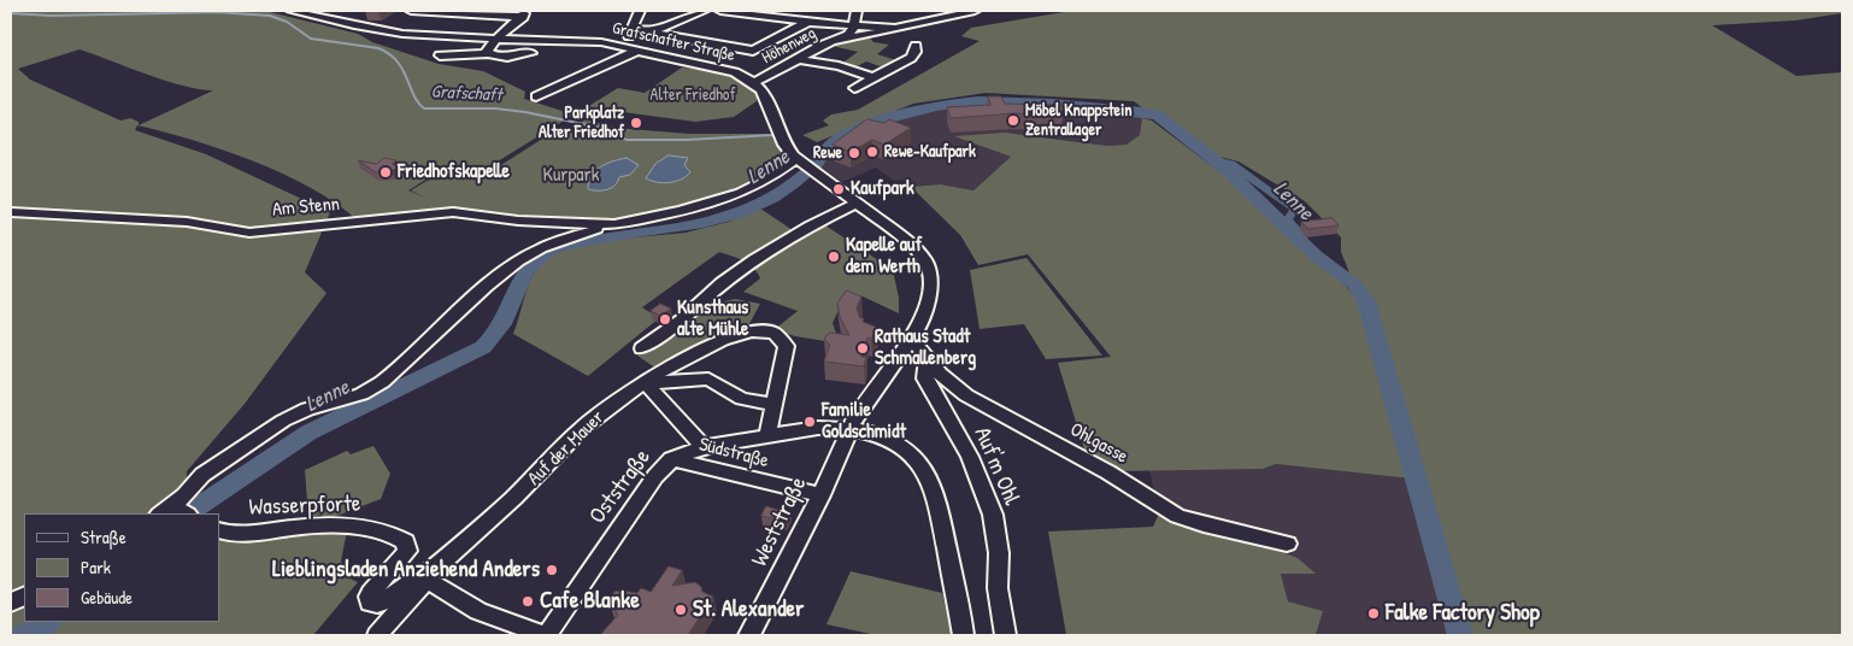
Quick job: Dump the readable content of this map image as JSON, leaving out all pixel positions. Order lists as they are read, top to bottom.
{
  "streets": {
    "street": [
      "Grafschafter Straße",
      "Höhenweg",
      "Am Stenn",
      "Ohlgasse",
      "Auf der Mauer",
      "Südstraße",
      "Auf'm Ohl",
      "Oststraße",
      "Wasserpforte",
      "Weststraße"
    ]
  },
  "crossings": [
    ["Grafschafter Straße", "Höhenweg"],
    ["Grafschafter Straße", "Am Stenn"],
    ["Grafschafter Straße", "Weststraße"],
    ["Am Stenn", "Weststraße"],
    ["Ohlgasse", "Auf'm Ohl"],
    ["Ohlgasse", "Weststraße"],
    ["Auf der Mauer", "Wasserpforte"],
    ["Südstraße", "Oststraße"],
    ["Südstraße", "Weststraße"],
    ["Oststraße", "Weststraße"]
  ],
  "water": ["Grafschaft", "Lenne"],
  "parks": ["Alter Friedhof", "Kurpark"],
  "places": [
    "Möbel Knappstein Zentrallager",
    "Parkplatz Alter Friedhof",
    "Rewe-Kaufpark",
    "Rewe",
    "Friedhofskapelle",
    "Kaufpark",
    "Kapelle auf dem Werth",
    "Kunsthaus alte Mühle",
    "Rathaus Stadt Schmallenberg",
    "Familie Goldschmidt",
    "Lieblingsladen Anziehend Anders",
    "Cafe Blanke",
    "St. Alexander",
    "Falke Factory Shop"
  ],
  "legend": ["Straße", "Park", "Gebäude"]
}
